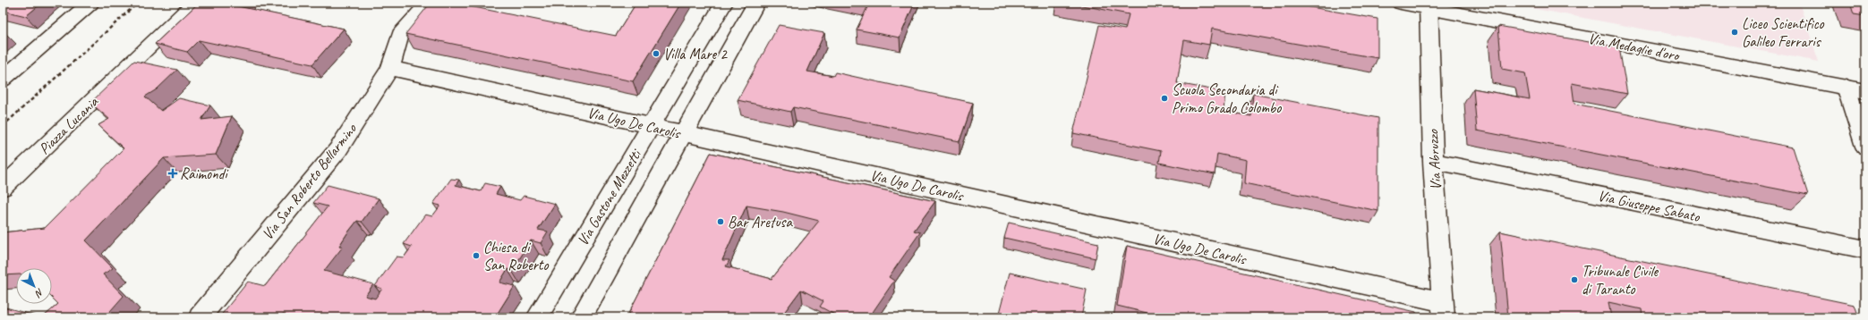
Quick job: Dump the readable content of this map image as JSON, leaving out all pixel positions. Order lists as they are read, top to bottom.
{
  "streets": {
    "street": [
      "Via Medaglie d'oro",
      "Via Ugo De Carolis",
      "Piazza Lucania",
      "Via Abruzzo",
      "Via San Roberto Bellarmino",
      "Via Gastone Mezzetti",
      "Via Giuseppe Sabato"
    ]
  },
  "crossings": [
    ["Via Medaglie d'oro", "Via Abruzzo"],
    ["Via Ugo De Carolis", "Via Abruzzo"],
    ["Via Ugo De Carolis", "Via San Roberto Bellarmino"],
    ["Via Ugo De Carolis", "Via Gastone Mezzetti"],
    ["Via Abruzzo", "Via Giuseppe Sabato"]
  ],
  "places": {
    "other": [
      "Liceo Scientifico Galileo Ferraris",
      "Villa Mare 2",
      "Scuola Secondaria di Primo Grado Colombo",
      "Bar Aretusa",
      "Chiesa di San Roberto",
      "Tribunale Civile di Taranto"
    ],
    "health": ["Raimondi"]
  },
  "north": "bottom right"
}
